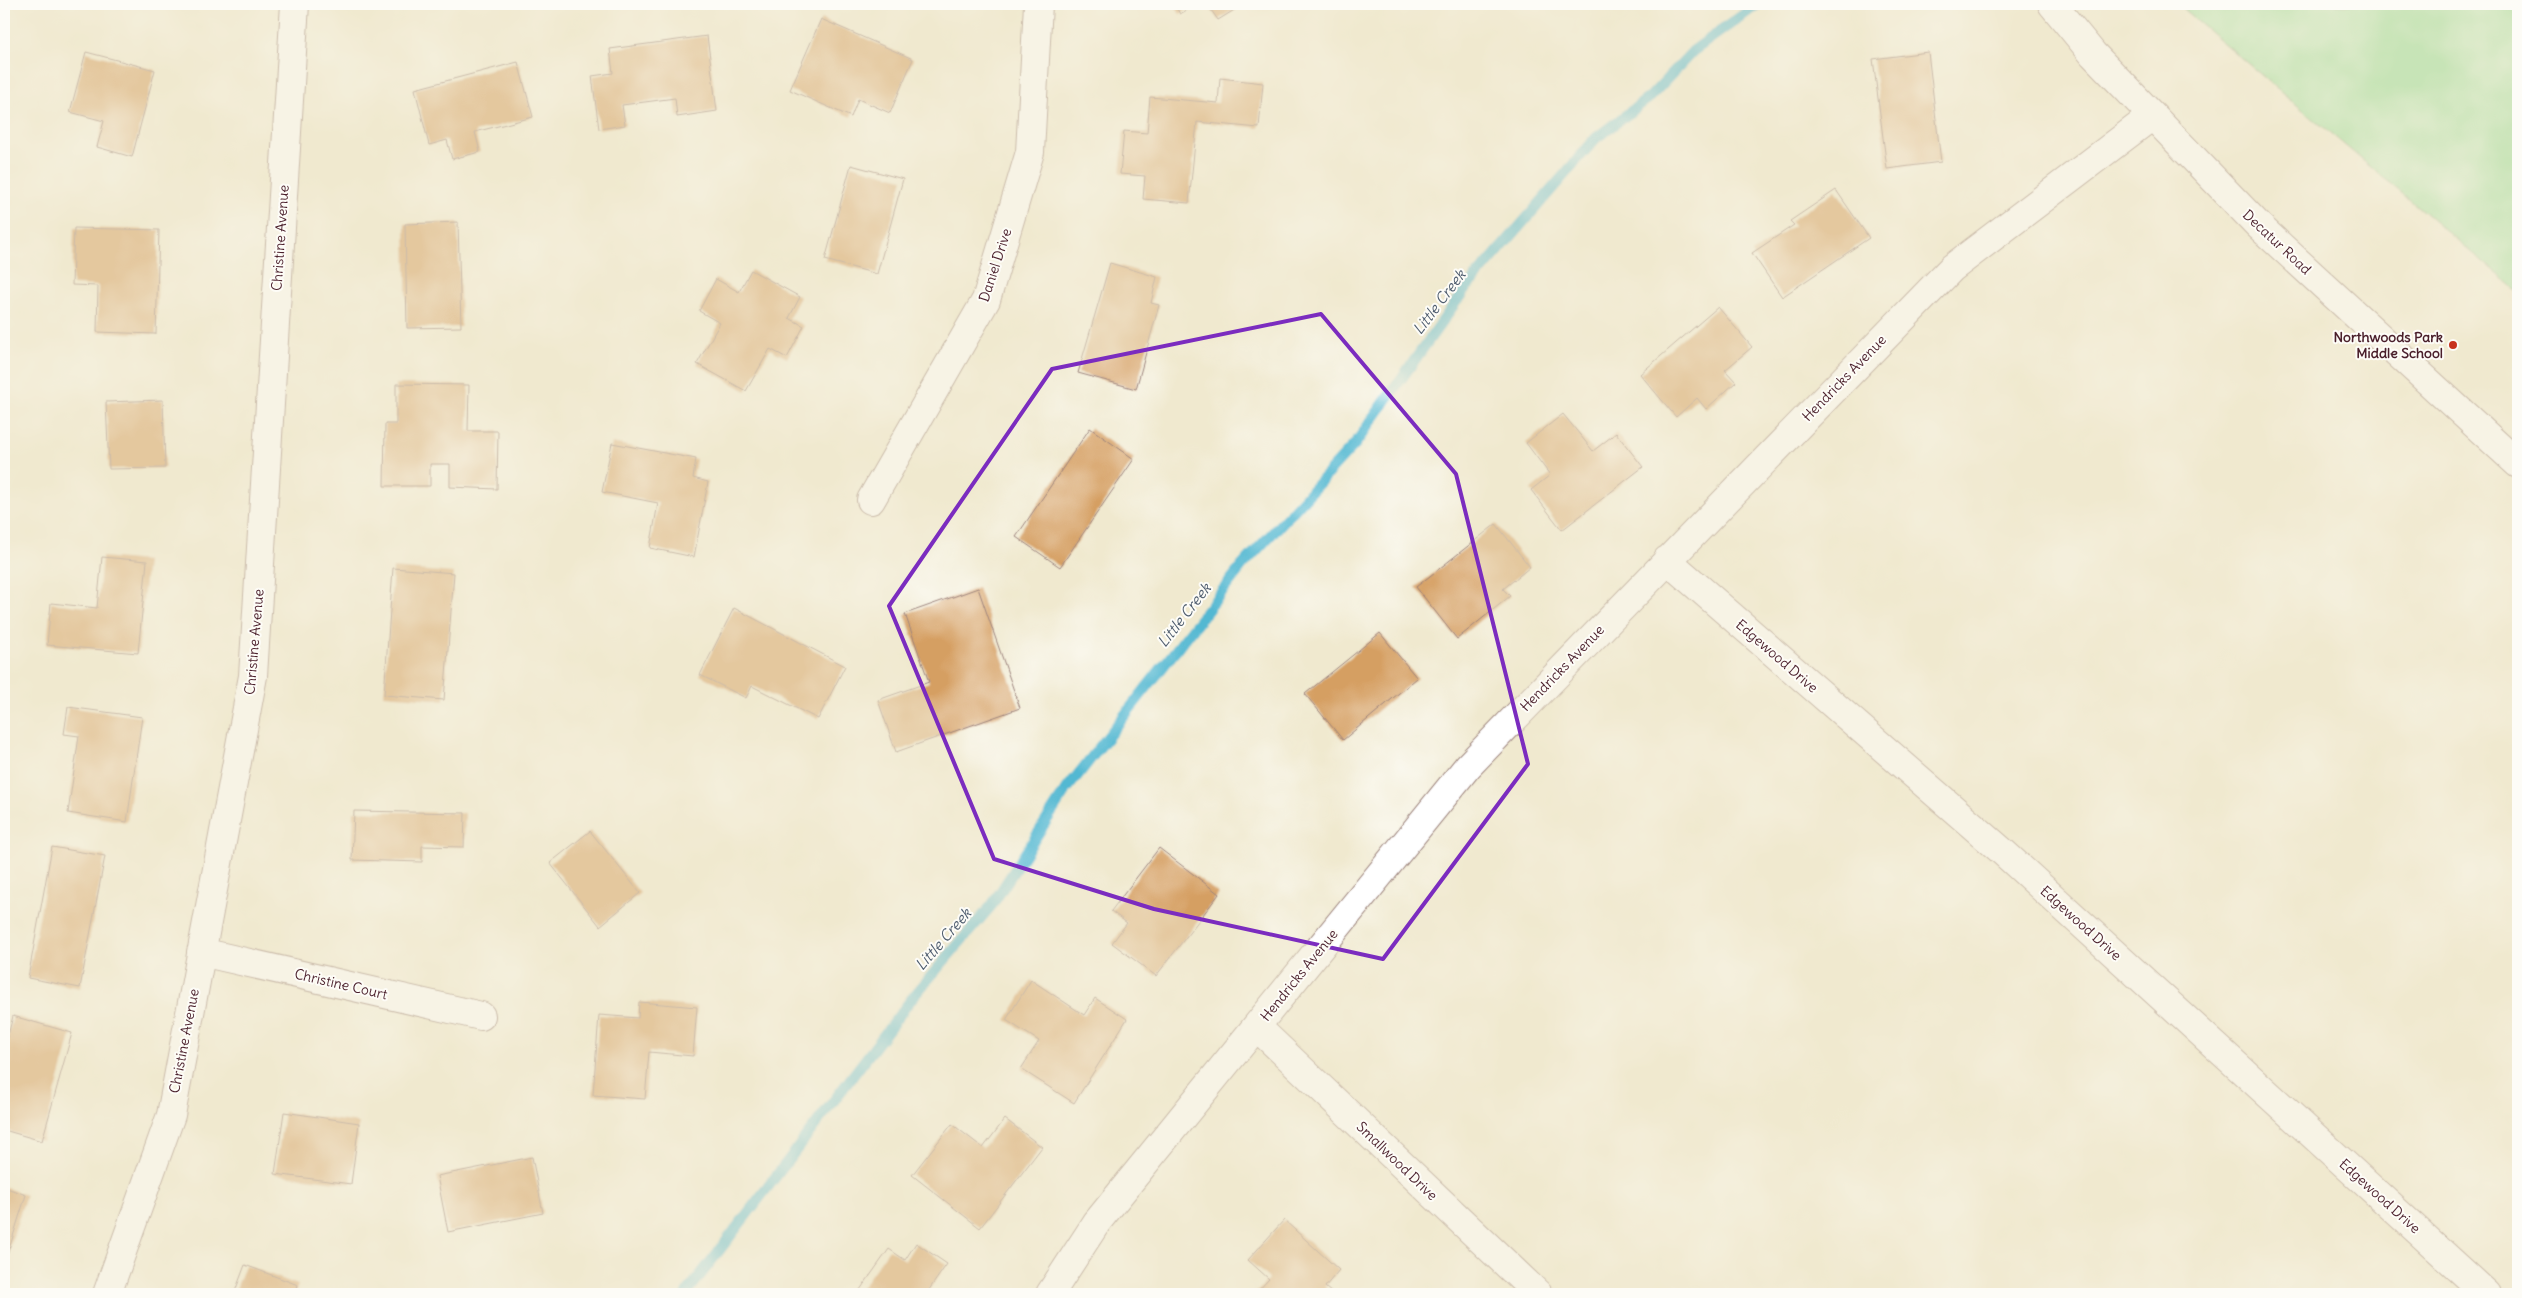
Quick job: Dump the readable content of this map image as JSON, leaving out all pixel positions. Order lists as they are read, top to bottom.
{
  "streets": {
    "street": [
      "Christine Avenue",
      "Decatur Road",
      "Daniel Drive",
      "Hendricks Avenue",
      "Edgewood Drive",
      "Christine Court",
      "Smallwood Drive"
    ]
  },
  "crossings": [
    ["Christine Avenue", "Christine Court"],
    ["Decatur Road", "Hendricks Avenue"],
    ["Hendricks Avenue", "Edgewood Drive"],
    ["Hendricks Avenue", "Smallwood Drive"]
  ],
  "water": ["Little Creek"],
  "places": ["Northwoods Park Middle School"]
}
